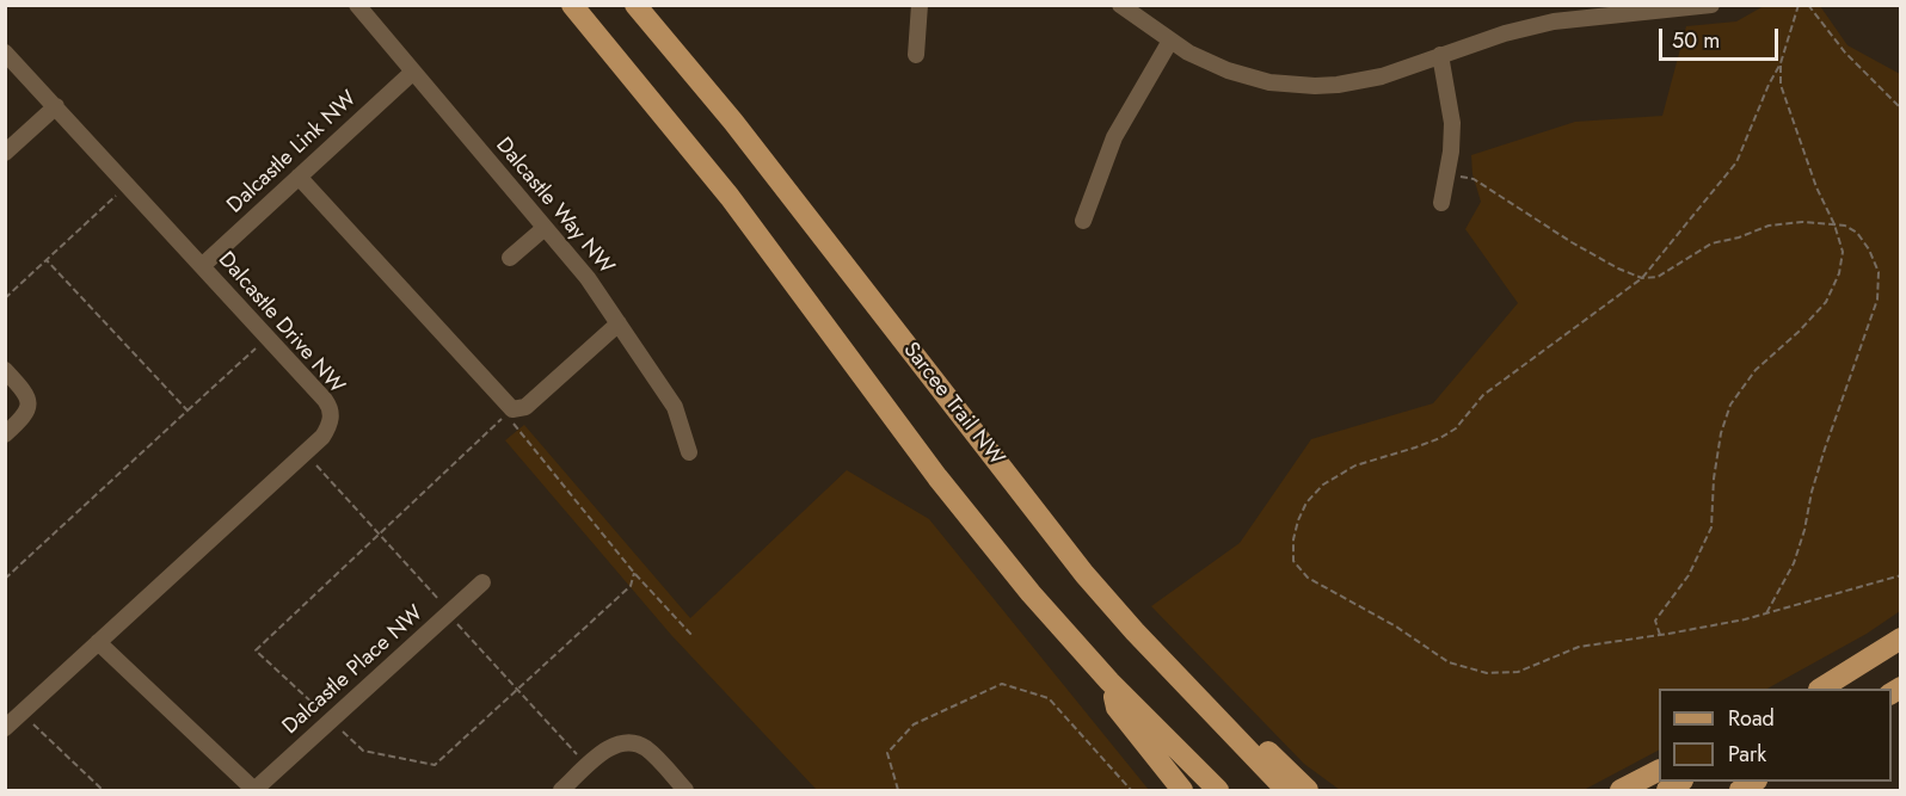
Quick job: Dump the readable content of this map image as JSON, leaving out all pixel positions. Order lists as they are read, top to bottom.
{
  "streets": {
    "main road": ["Sarcee Trail NW"],
    "street": [
      "Dalcastle Link NW",
      "Dalcastle Way NW",
      "Dalcastle Drive NW",
      "Dalcastle Place NW"
    ]
  },
  "crossings": [
    ["Dalcastle Link NW", "Dalcastle Way NW"],
    ["Dalcastle Link NW", "Dalcastle Drive NW"]
  ],
  "legend": ["Road", "Park"],
  "scale_bar": "50 m"
}
